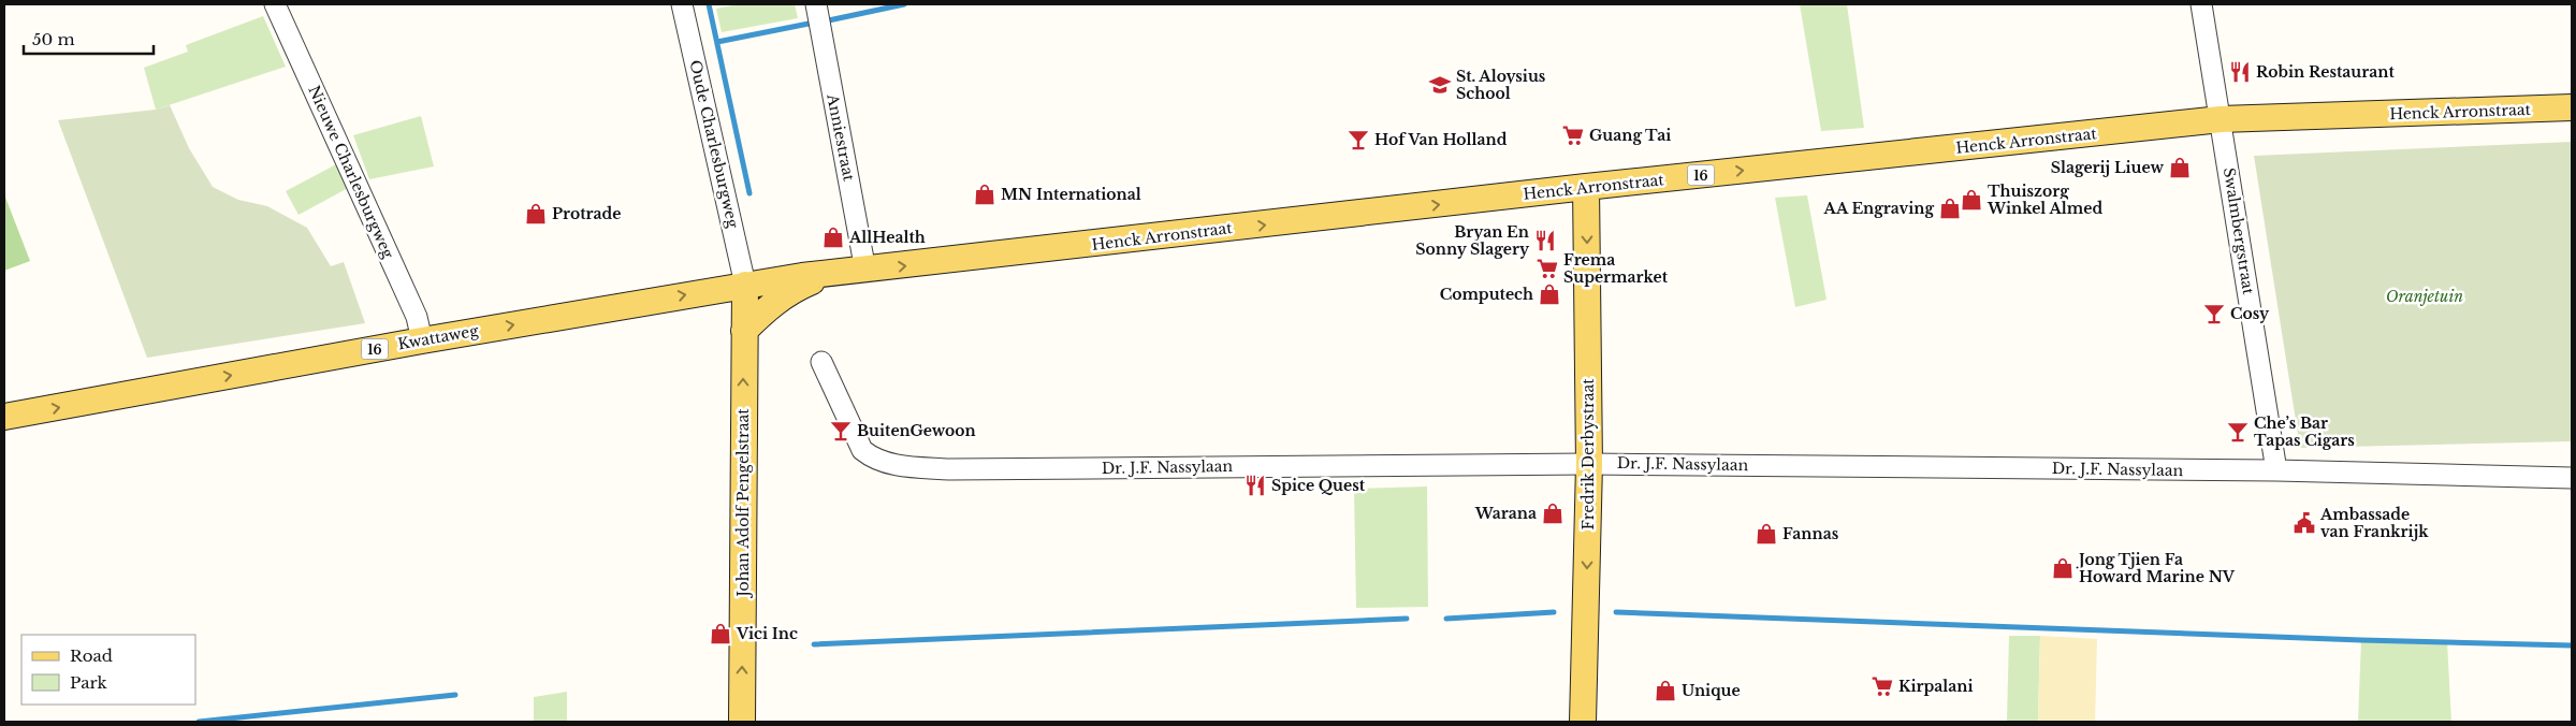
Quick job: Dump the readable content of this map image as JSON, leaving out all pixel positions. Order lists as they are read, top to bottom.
{
  "streets": {
    "main road": [
      "Henck Arronstraat",
      "16",
      "Kwattaweg",
      "Fredrik Derbystraat",
      "Johan Adolf Pengelstraat"
    ],
    "street": [
      "Anniestraat",
      "Oude Charlesburgweg",
      "Nieuwe Charlesburgweg",
      "Swalmbergstraat",
      "Dr. J.F. Nassylaan"
    ]
  },
  "crossings": [
    ["Henck Arronstraat", "Anniestraat"],
    ["Henck Arronstraat", "Oude Charlesburgweg"],
    ["Henck Arronstraat", "Swalmbergstraat"],
    ["Henck Arronstraat", "Kwattaweg"],
    ["Henck Arronstraat", "Fredrik Derbystraat"],
    ["Henck Arronstraat", "Johan Adolf Pengelstraat"],
    ["Oude Charlesburgweg", "Kwattaweg"],
    ["Oude Charlesburgweg", "Johan Adolf Pengelstraat"],
    ["Nieuwe Charlesburgweg", "Kwattaweg"],
    ["Swalmbergstraat", "Dr. J.F. Nassylaan"],
    ["Kwattaweg", "Johan Adolf Pengelstraat"],
    ["Fredrik Derbystraat", "Dr. J.F. Nassylaan"]
  ],
  "one_way": [
    "Henck Arronstraat",
    "Kwattaweg",
    "Fredrik Derbystraat",
    "Johan Adolf Pengelstraat"
  ],
  "parks": ["Oranjetuin"],
  "places": {
    "restaurant": ["Robin Restaurant", "Bryan En Sonny Slagery", "Spice Quest"],
    "school or university": ["St. Aloysius School"],
    "supermarket": ["Guang Tai", "Frema Supermarket", "Kirpalani"],
    "bar": [
      "Hof Van Holland",
      "Cosy",
      "BuitenGewoon",
      "Che’s Bar Tapas Cigars"
    ],
    "shop": [
      "Slagerij Liuew",
      "MN International",
      "Thuiszorg Winkel Almed",
      "AA Engraving",
      "Protrade",
      "AllHealth",
      "Computech",
      "Warana",
      "Fannas",
      "Jong Tjien Fa Howard Marine NV",
      "Vici Inc",
      "Unique"
    ],
    "public building": ["Ambassade van Frankrijk"]
  },
  "legend": ["Road", "Park"],
  "scale_bar": "50 m"
}
